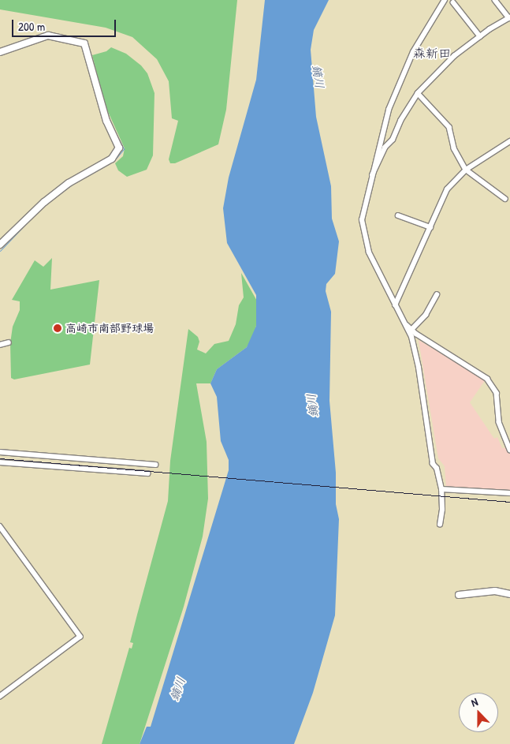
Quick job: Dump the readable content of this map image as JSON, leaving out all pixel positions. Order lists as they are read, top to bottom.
{
  "districts": ["森新田"],
  "water": ["鏑川"],
  "places": ["高崎市南部野球場"],
  "scale_bar": "200 m",
  "north": "top"
}
